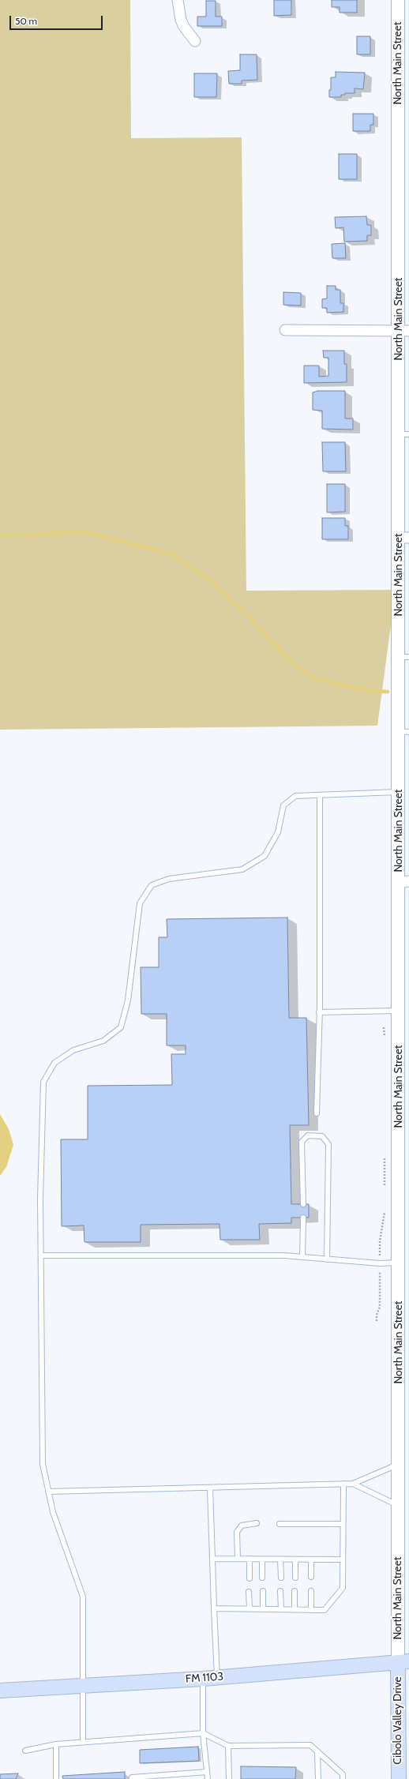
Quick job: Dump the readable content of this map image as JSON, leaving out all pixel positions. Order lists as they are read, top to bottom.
{
  "streets": {
    "main road": ["FM 1103", "Cibolo Valley Drive"],
    "street": ["North Main Street"]
  },
  "crossings": [
    ["North Main Street", "FM 1103"],
    ["North Main Street", "Cibolo Valley Drive"],
    ["FM 1103", "Cibolo Valley Drive"]
  ],
  "scale_bar": "50 m"
}
